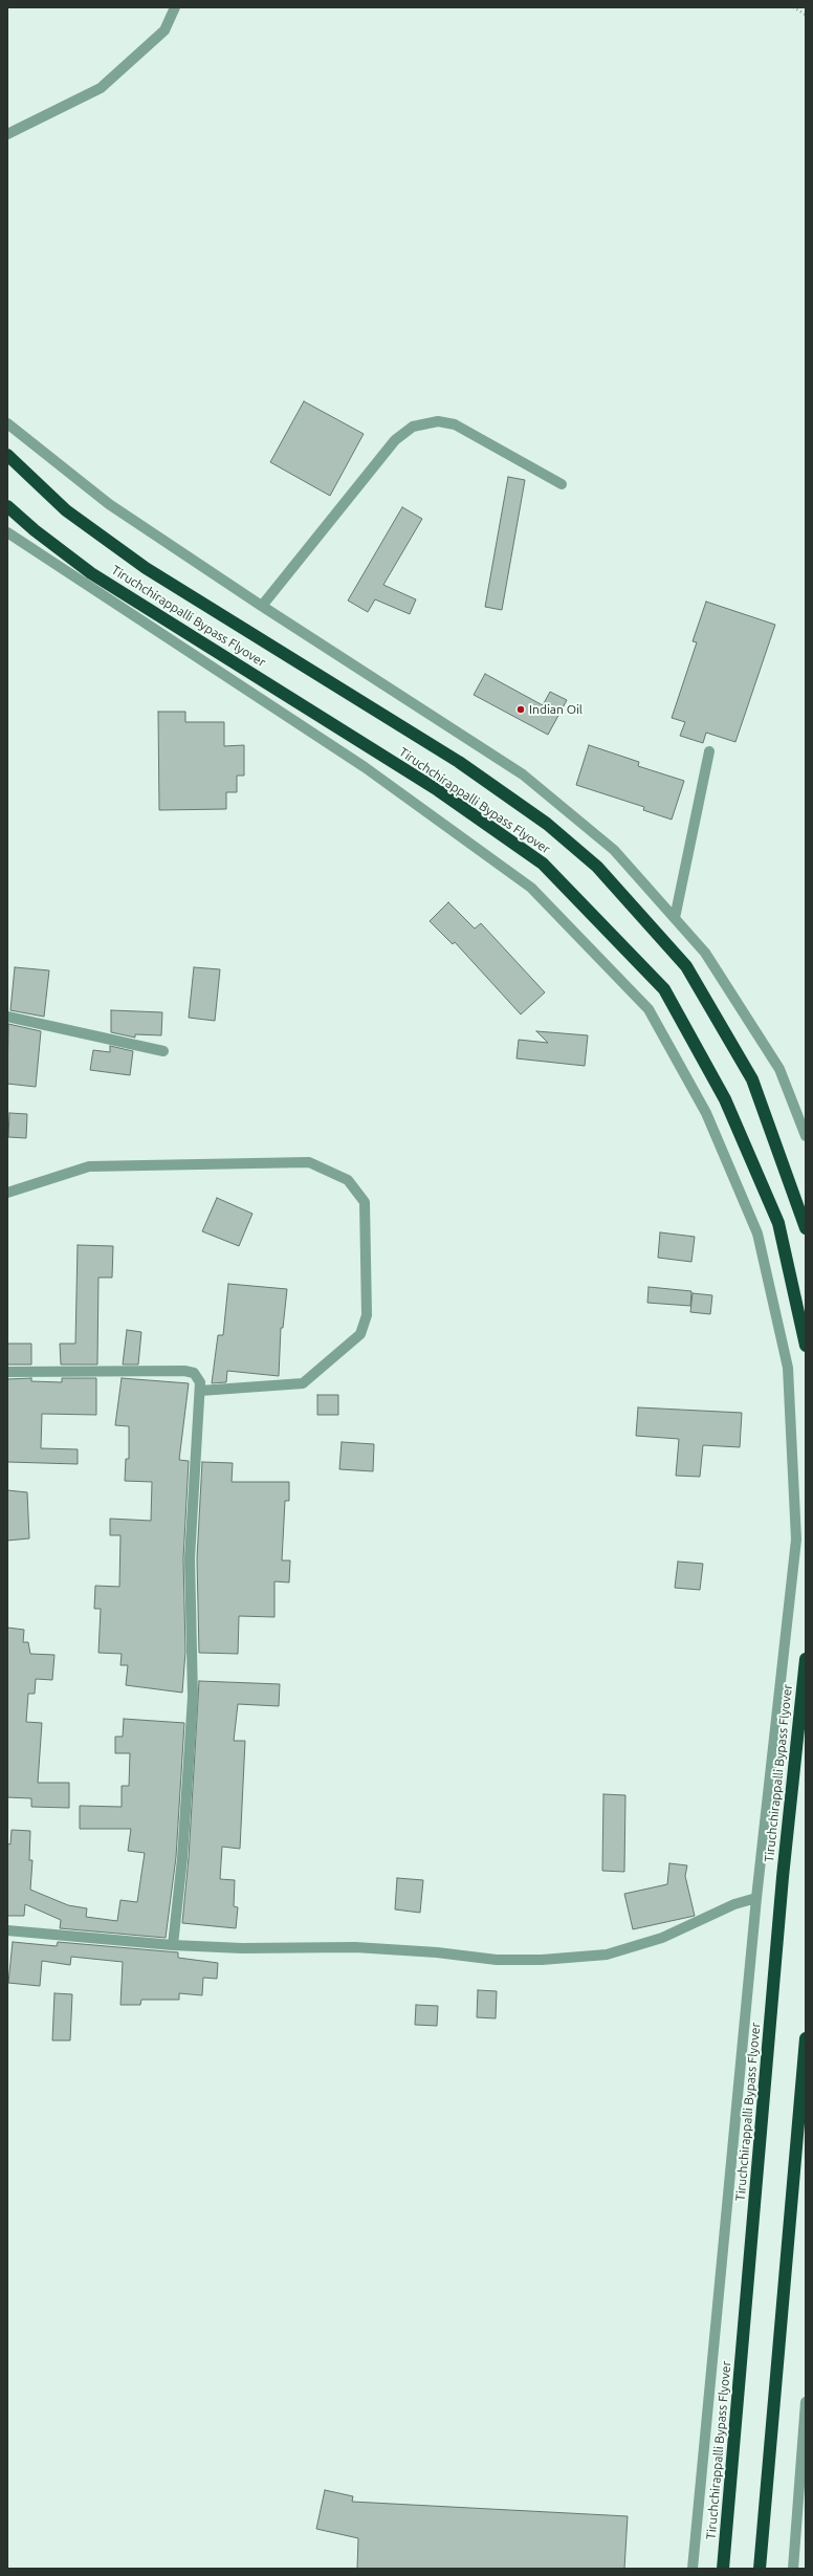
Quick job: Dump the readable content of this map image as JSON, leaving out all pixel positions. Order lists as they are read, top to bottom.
{
  "streets": {
    "highway": ["Tiruchchirappalli Bypass Flyover"]
  },
  "places": ["Indian Oil"]
}
